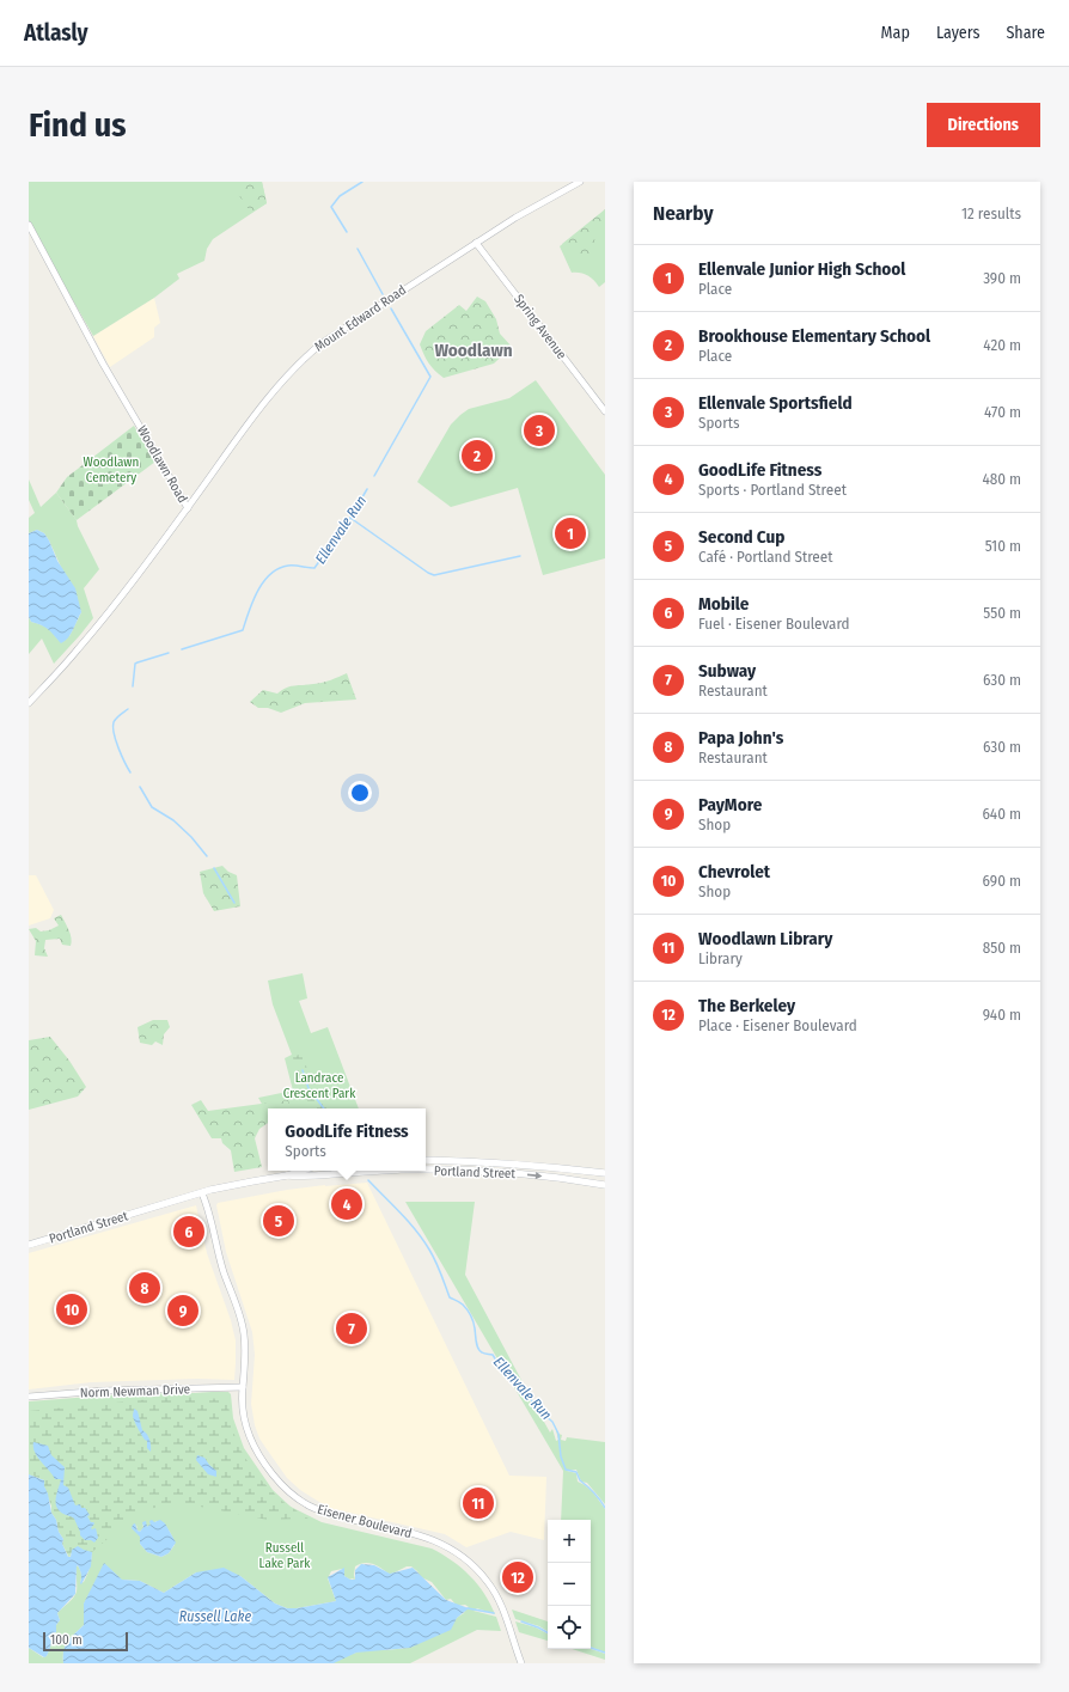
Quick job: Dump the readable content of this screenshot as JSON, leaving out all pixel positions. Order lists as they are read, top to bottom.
{
  "streets": {
    "main road": ["Portland Street"],
    "street": [
      "Mount Edward Road",
      "Spring Avenue",
      "Woodlawn Road",
      "Norm Newman Drive",
      "Eisener Boulevard"
    ]
  },
  "crossings": [
    ["Mount Edward Road", "Spring Avenue"],
    ["Mount Edward Road", "Woodlawn Road"],
    ["Portland Street", "Eisener Boulevard"],
    ["Norm Newman Drive", "Eisener Boulevard"]
  ],
  "districts": ["Woodlawn"],
  "water": ["Ellenvale Run", "Russell Lake"],
  "parks": ["Woodlawn Cemetery", "Landrace Crescent Park", "Russell Lake Park"],
  "scale_bar": "100 m",
  "page": {
    "header": "Atlasly",
    "nav": ["Map", "Layers", "Share"],
    "buttons": "Directions",
    "title": "Find us",
    "heading": ["Nearby", "12 results"],
    "list": [
      {
        "mark": "1",
        "name": "Ellenvale Junior High School",
        "note": "Place",
        "value": "390 m"
      },
      {
        "mark": "2",
        "name": "Brookhouse Elementary School",
        "note": "Place",
        "value": "420 m"
      },
      {
        "mark": "3",
        "name": "Ellenvale Sportsfield",
        "note": "Sports",
        "value": "470 m"
      },
      {
        "mark": "4",
        "name": "GoodLife Fitness",
        "note": "Sports · Portland Street",
        "value": "480 m"
      },
      {
        "mark": "5",
        "name": "Second Cup",
        "note": "Café · Portland Street",
        "value": "510 m"
      },
      {
        "mark": "6",
        "name": "Mobile",
        "note": "Fuel · Eisener Boulevard",
        "value": "550 m"
      },
      {
        "mark": "7",
        "name": "Subway",
        "note": "Restaurant",
        "value": "630 m"
      },
      {
        "mark": "8",
        "name": "Papa John's",
        "note": "Restaurant",
        "value": "630 m"
      },
      {
        "mark": "9",
        "name": "PayMore",
        "note": "Shop",
        "value": "640 m"
      },
      {
        "mark": "10",
        "name": "Chevrolet",
        "note": "Shop",
        "value": "690 m"
      },
      {
        "mark": "11",
        "name": "Woodlawn Library",
        "note": "Library",
        "value": "850 m"
      },
      {
        "mark": "12",
        "name": "The Berkeley",
        "note": "Place · Eisener Boulevard",
        "value": "940 m"
      }
    ],
    "pins": [
      "3",
      "2",
      "1",
      "4",
      "5",
      "6",
      "8",
      "10",
      "9",
      "7",
      "11",
      "12"
    ],
    "popup": ["GoodLife Fitness", "Sports"],
    "map_buttons": ["+", "−"],
    "scale": "100 m"
  }
}
